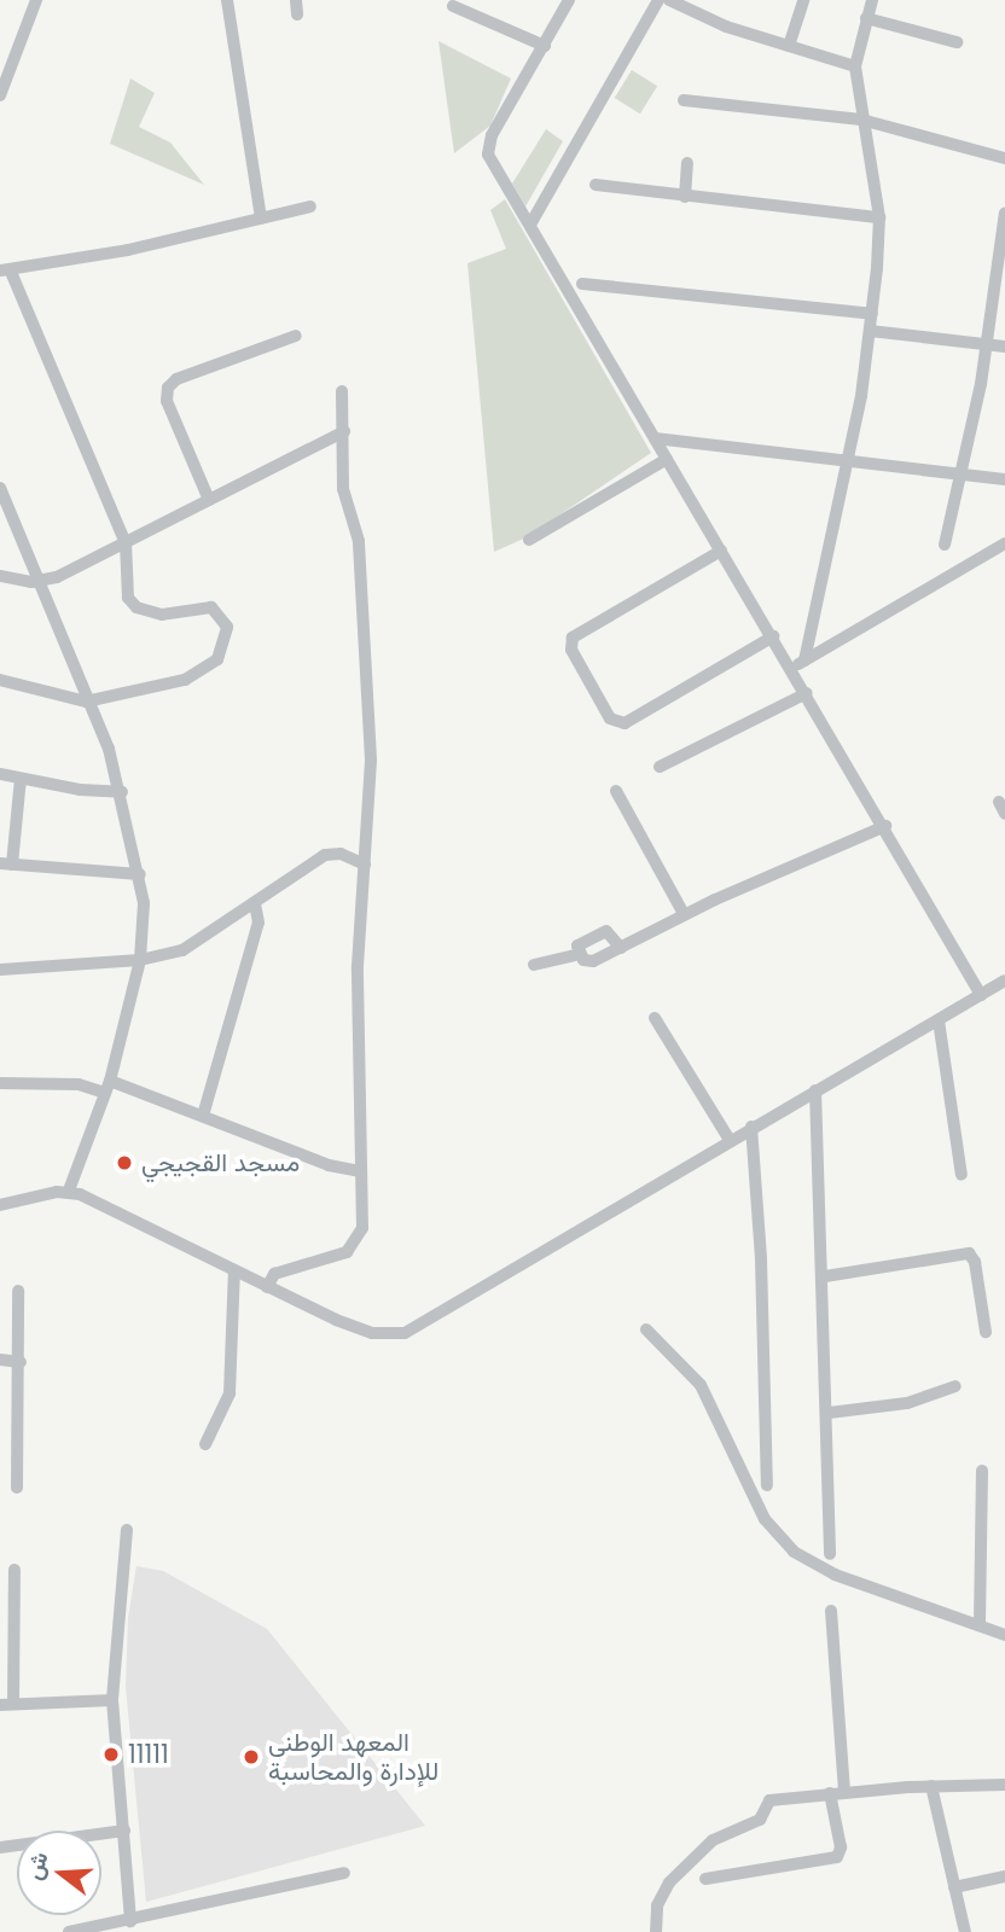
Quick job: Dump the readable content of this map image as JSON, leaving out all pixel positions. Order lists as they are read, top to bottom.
{
  "places": ["مسجد القجيجي", "11111", "المعهد الوطني للإدارة والمحاسبة"],
  "north": "left"
}
